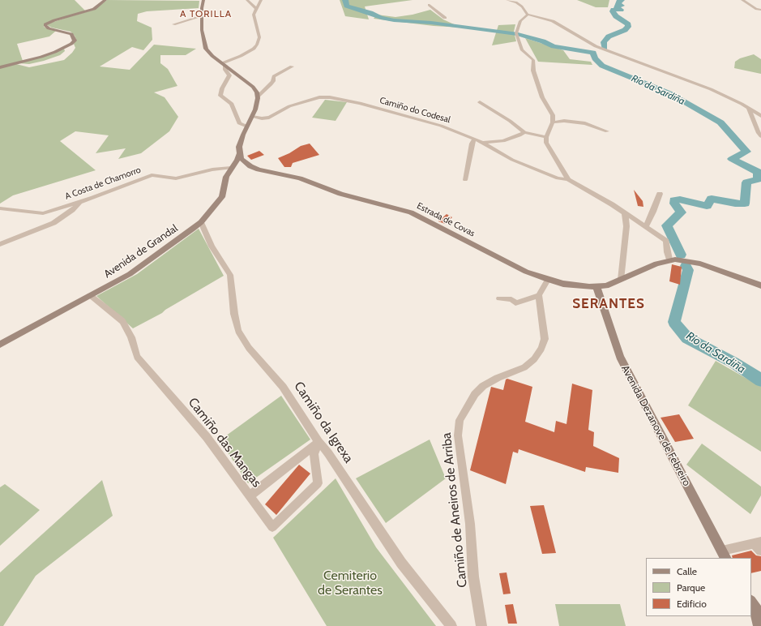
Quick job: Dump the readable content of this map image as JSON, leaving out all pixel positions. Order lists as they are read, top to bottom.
{
  "streets": {
    "main road": ["Estrada de Covas", "Avenida de Grandal", "Avenida Dezanove de Febreiro"],
    "street": [
      "Camiño do Codesal",
      "A Costa de Chamorro",
      "Camiño da Igrexa",
      "Camiño das Mangas",
      "Camiño de Aneiros de Arriba"
    ]
  },
  "crossings": [
    ["A Costa de Chamorro", "Estrada de Covas"],
    ["A Costa de Chamorro", "Avenida de Grandal"],
    ["Estrada de Covas", "Avenida de Grandal"],
    ["Estrada de Covas", "Avenida Dezanove de Febreiro"],
    ["Avenida de Grandal", "Camiño da Igrexa"],
    ["Avenida de Grandal", "Camiño das Mangas"],
    ["Camiño da Igrexa", "Camiño das Mangas"]
  ],
  "districts": ["A TORILLA", "SERANTES"],
  "water": ["Río da Sardiña"],
  "parks": ["Cemiterio de Serantes"],
  "legend": ["Calle", "Parque", "Edificio"]
}
